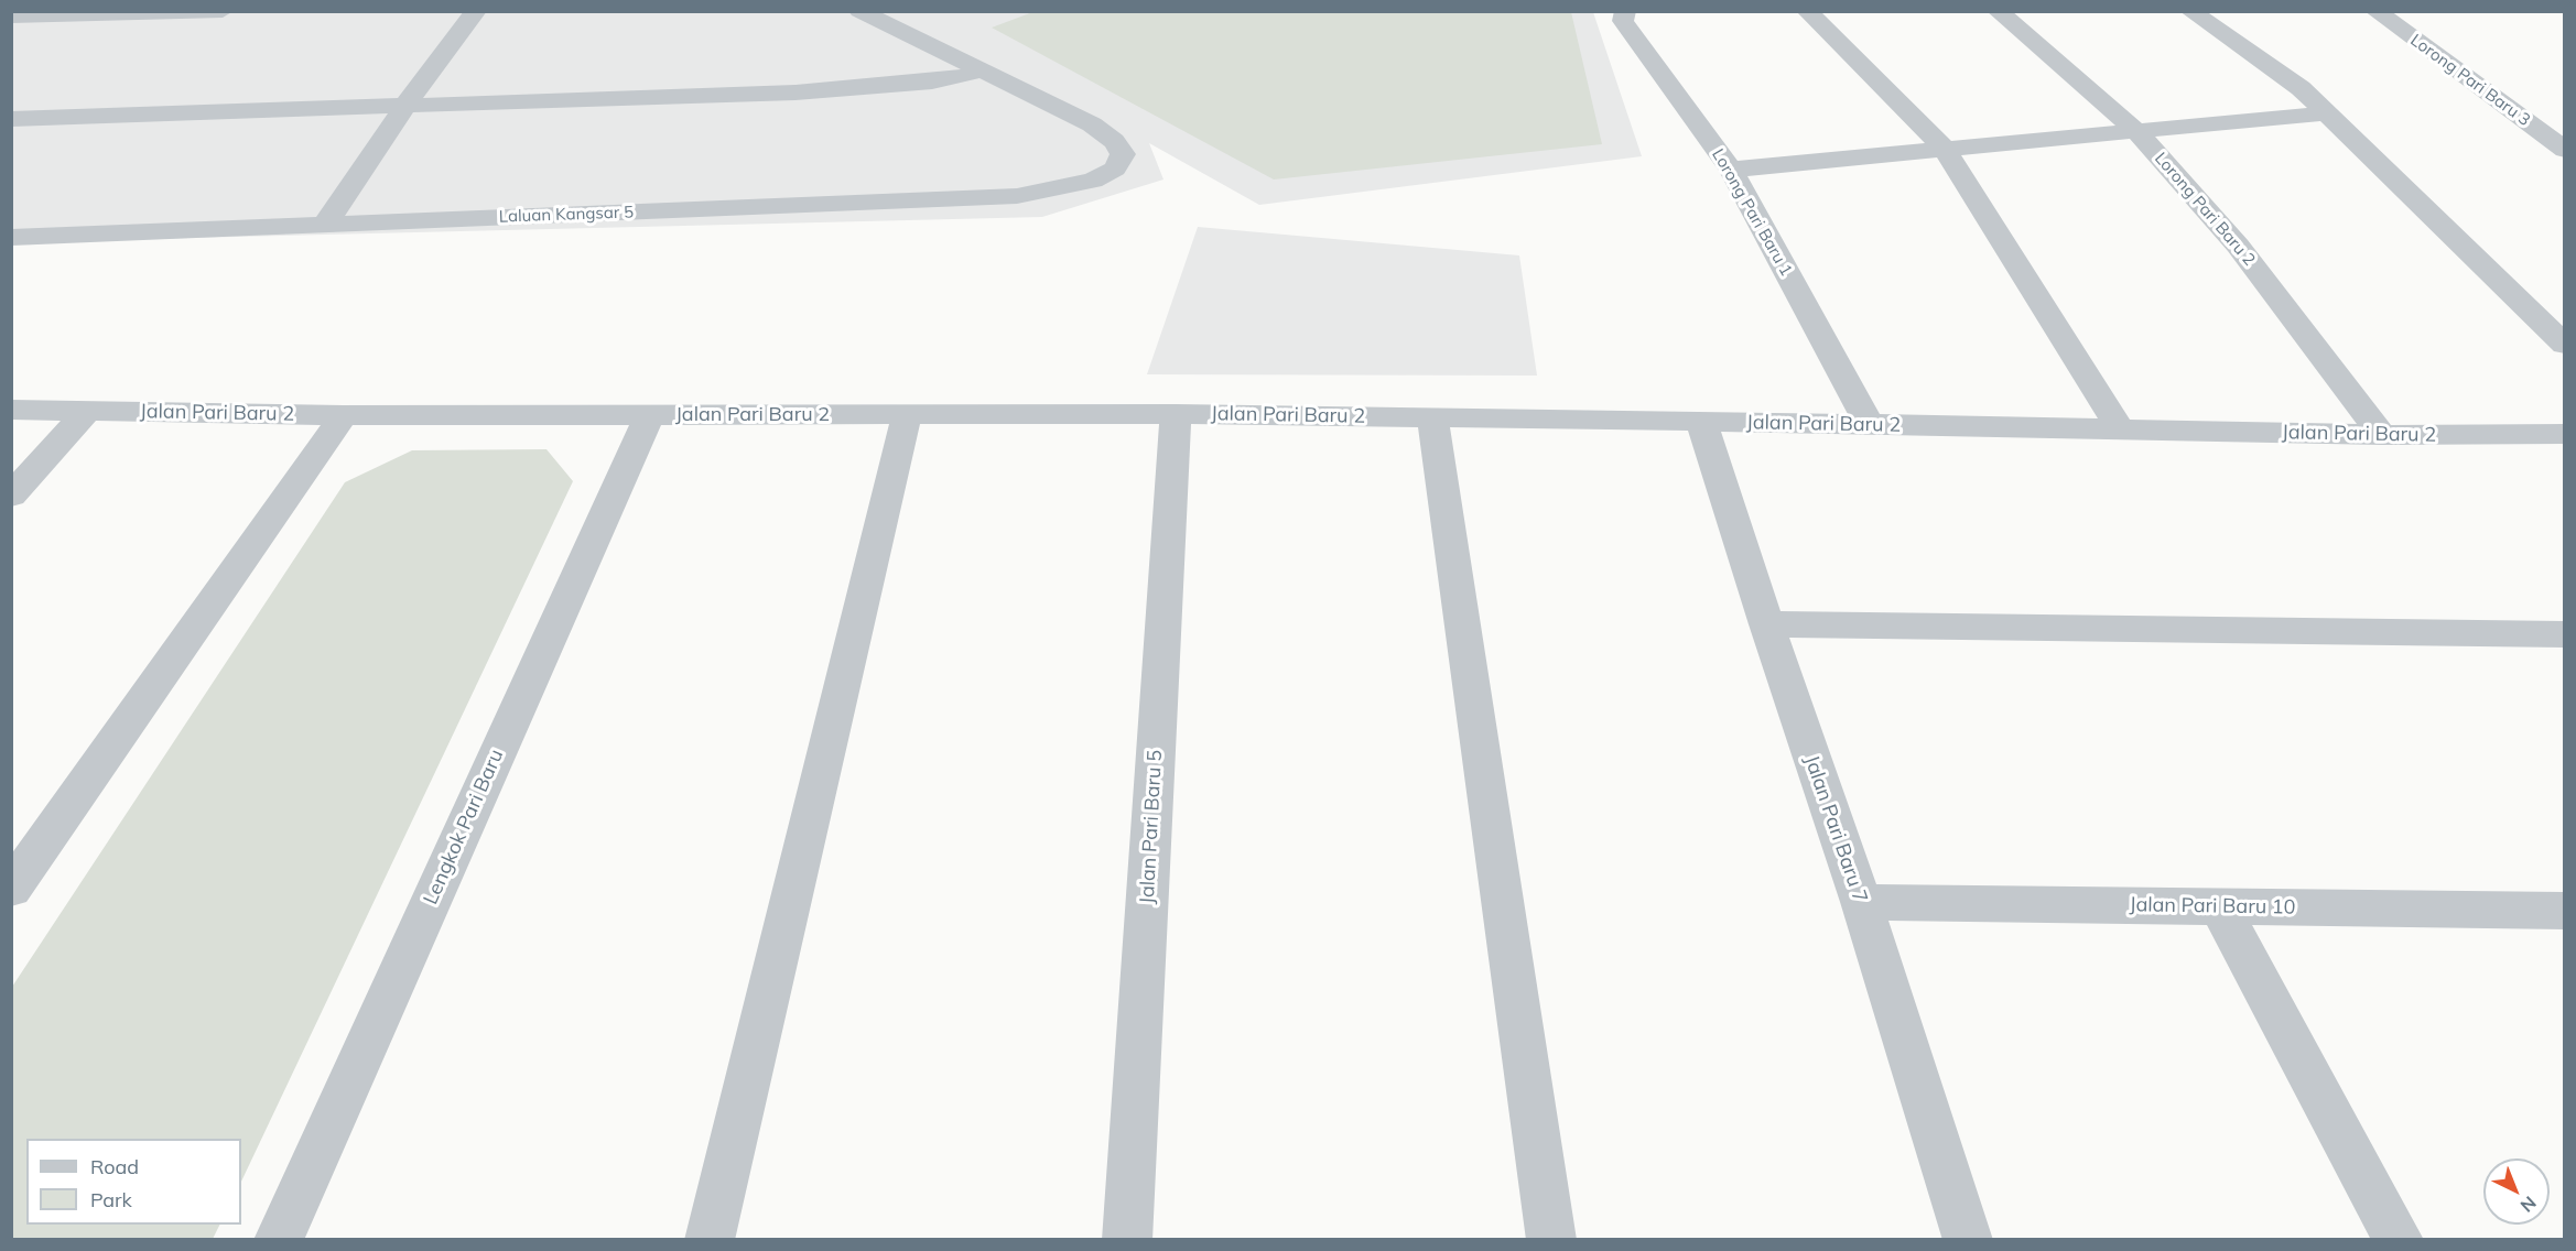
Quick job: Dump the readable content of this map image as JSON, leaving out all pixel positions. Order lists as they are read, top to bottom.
{
  "streets": {
    "street": [
      "Lorong Pari Baru 3",
      "Lorong Pari Baru 2",
      "Lorong Pari Baru 1",
      "Laluan Kangsar 5",
      "Jalan Pari Baru 2",
      "Lengkok Pari Baru",
      "Jalan Pari Baru 5",
      "Jalan Pari Baru 7",
      "Jalan Pari Baru 10"
    ]
  },
  "crossings": [
    ["Lorong Pari Baru 2", "Jalan Pari Baru 2"],
    ["Lorong Pari Baru 1", "Jalan Pari Baru 2"],
    ["Jalan Pari Baru 2", "Lengkok Pari Baru"],
    ["Jalan Pari Baru 2", "Jalan Pari Baru 5"],
    ["Jalan Pari Baru 2", "Jalan Pari Baru 7"],
    ["Jalan Pari Baru 7", "Jalan Pari Baru 10"]
  ],
  "legend": ["Road", "Park"],
  "north": "bottom right"
}
